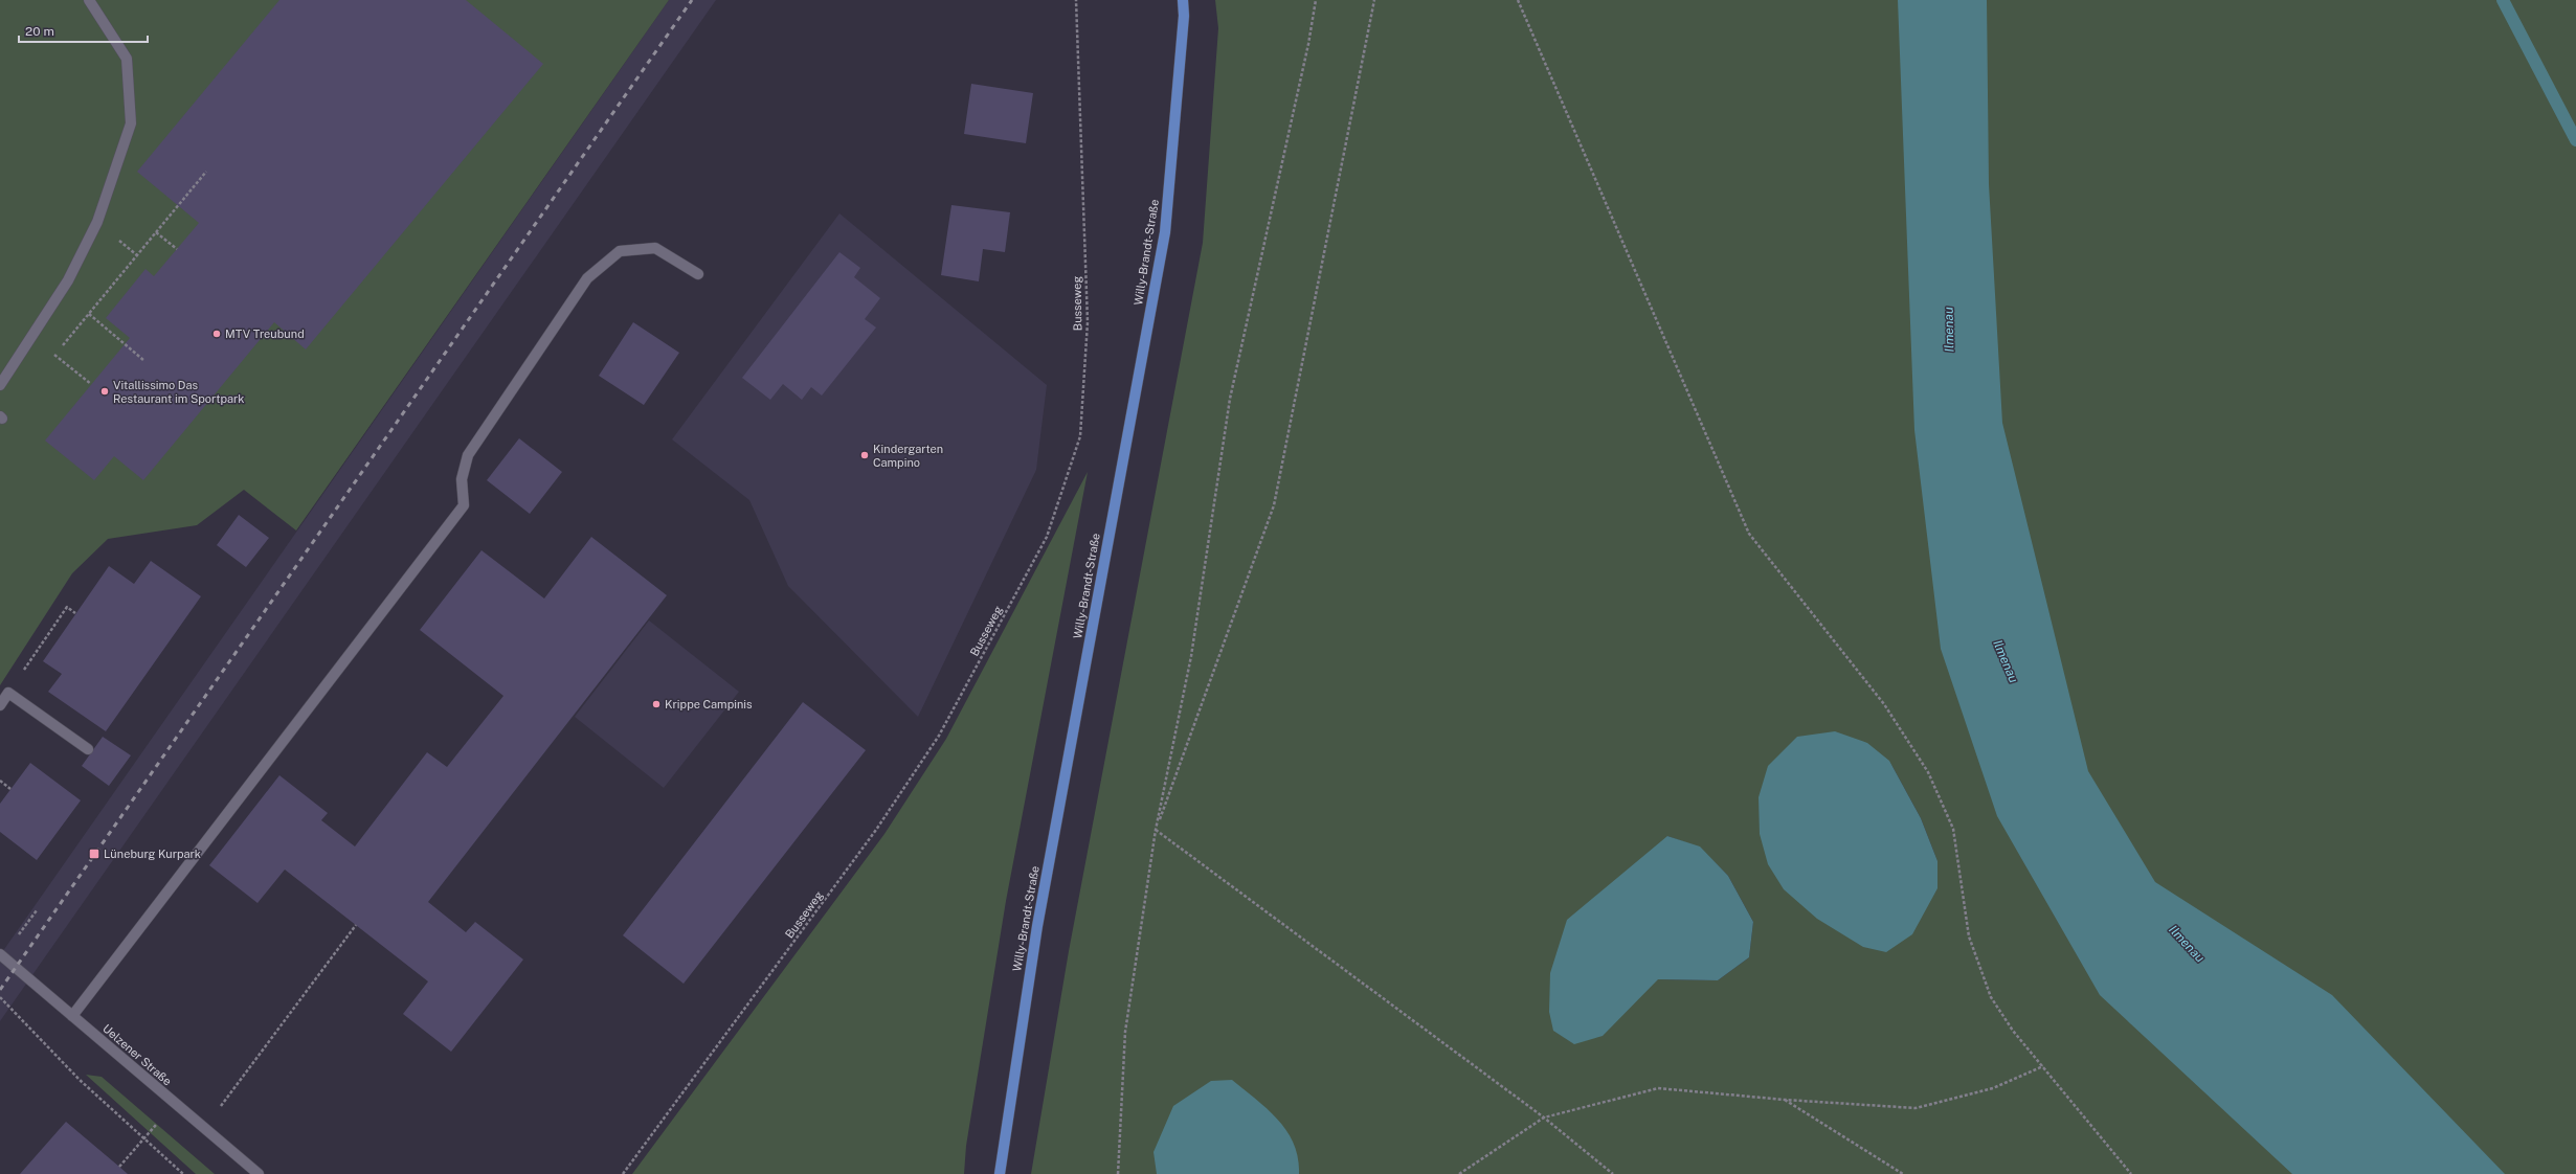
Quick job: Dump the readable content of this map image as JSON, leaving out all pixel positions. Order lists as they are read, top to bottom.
{
  "streets": {
    "main road": ["Willy-Brandt-Straße"],
    "street": ["Uelzener Straße"],
    "path": ["Busseweg"]
  },
  "water": ["Ilmenau"],
  "places": {
    "other": [
      "MTV Treubund",
      "Vitallissimo Das Restaurant im Sportpark",
      "Kindergarten Campino",
      "Krippe Campinis"
    ],
    "transit": ["Lüneburg Kurpark"]
  },
  "scale_bar": "20 m"
}
